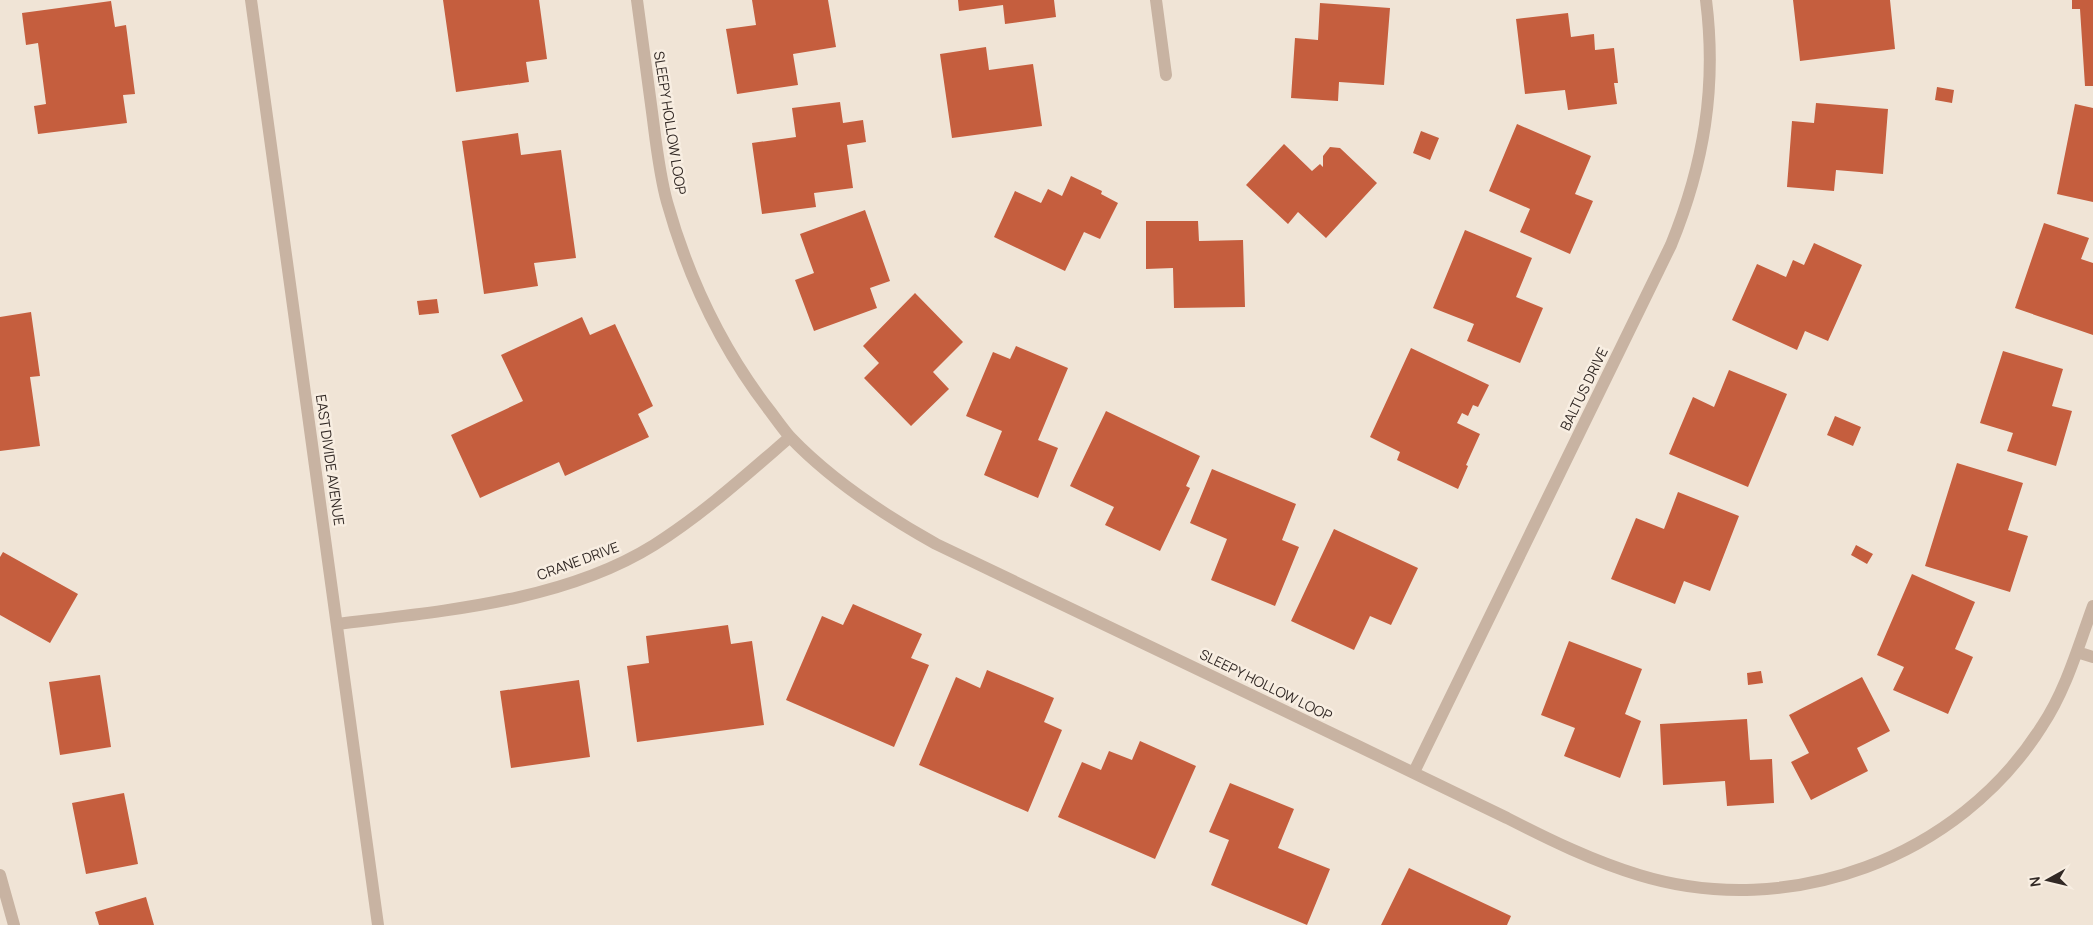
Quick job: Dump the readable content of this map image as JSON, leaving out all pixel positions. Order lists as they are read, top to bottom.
{
  "streets": {
    "street": [
      "SLEEPY HOLLOW LOOP",
      "BALTUS DRIVE",
      "EAST DIVIDE AVENUE",
      "CRANE DRIVE"
    ]
  },
  "crossings": [
    ["SLEEPY HOLLOW LOOP", "BALTUS DRIVE"],
    ["SLEEPY HOLLOW LOOP", "CRANE DRIVE"],
    ["EAST DIVIDE AVENUE", "CRANE DRIVE"]
  ],
  "north": "left"
}
